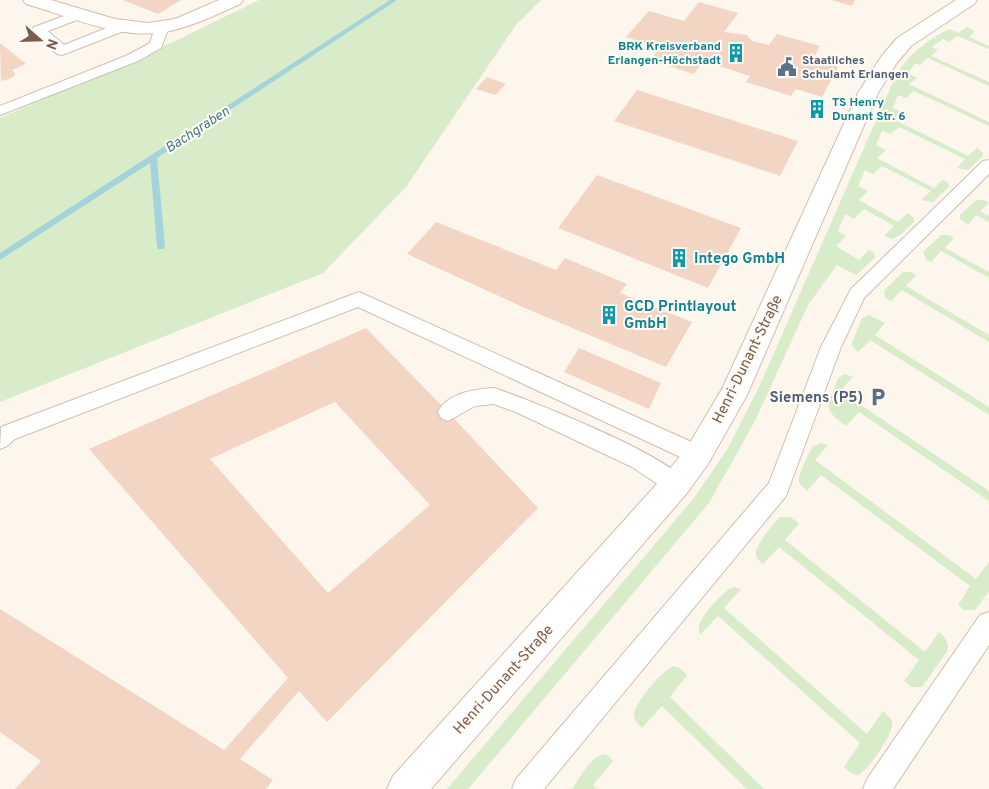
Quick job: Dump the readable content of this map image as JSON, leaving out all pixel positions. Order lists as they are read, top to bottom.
{
  "streets": {
    "street": ["Henri-Dunant-Straße"]
  },
  "water": ["Bachgraben"],
  "places": {
    "building": [
      "BRK Kreisverband Erlangen-Höchstadt",
      "TS Henry Dunant Str. 6",
      "Intego GmbH",
      "GCD Printlayout GmbH"
    ],
    "public building": ["Staatliches Schulamt Erlangen"],
    "parking": ["Siemens (P5)"]
  },
  "north": "right"
}
